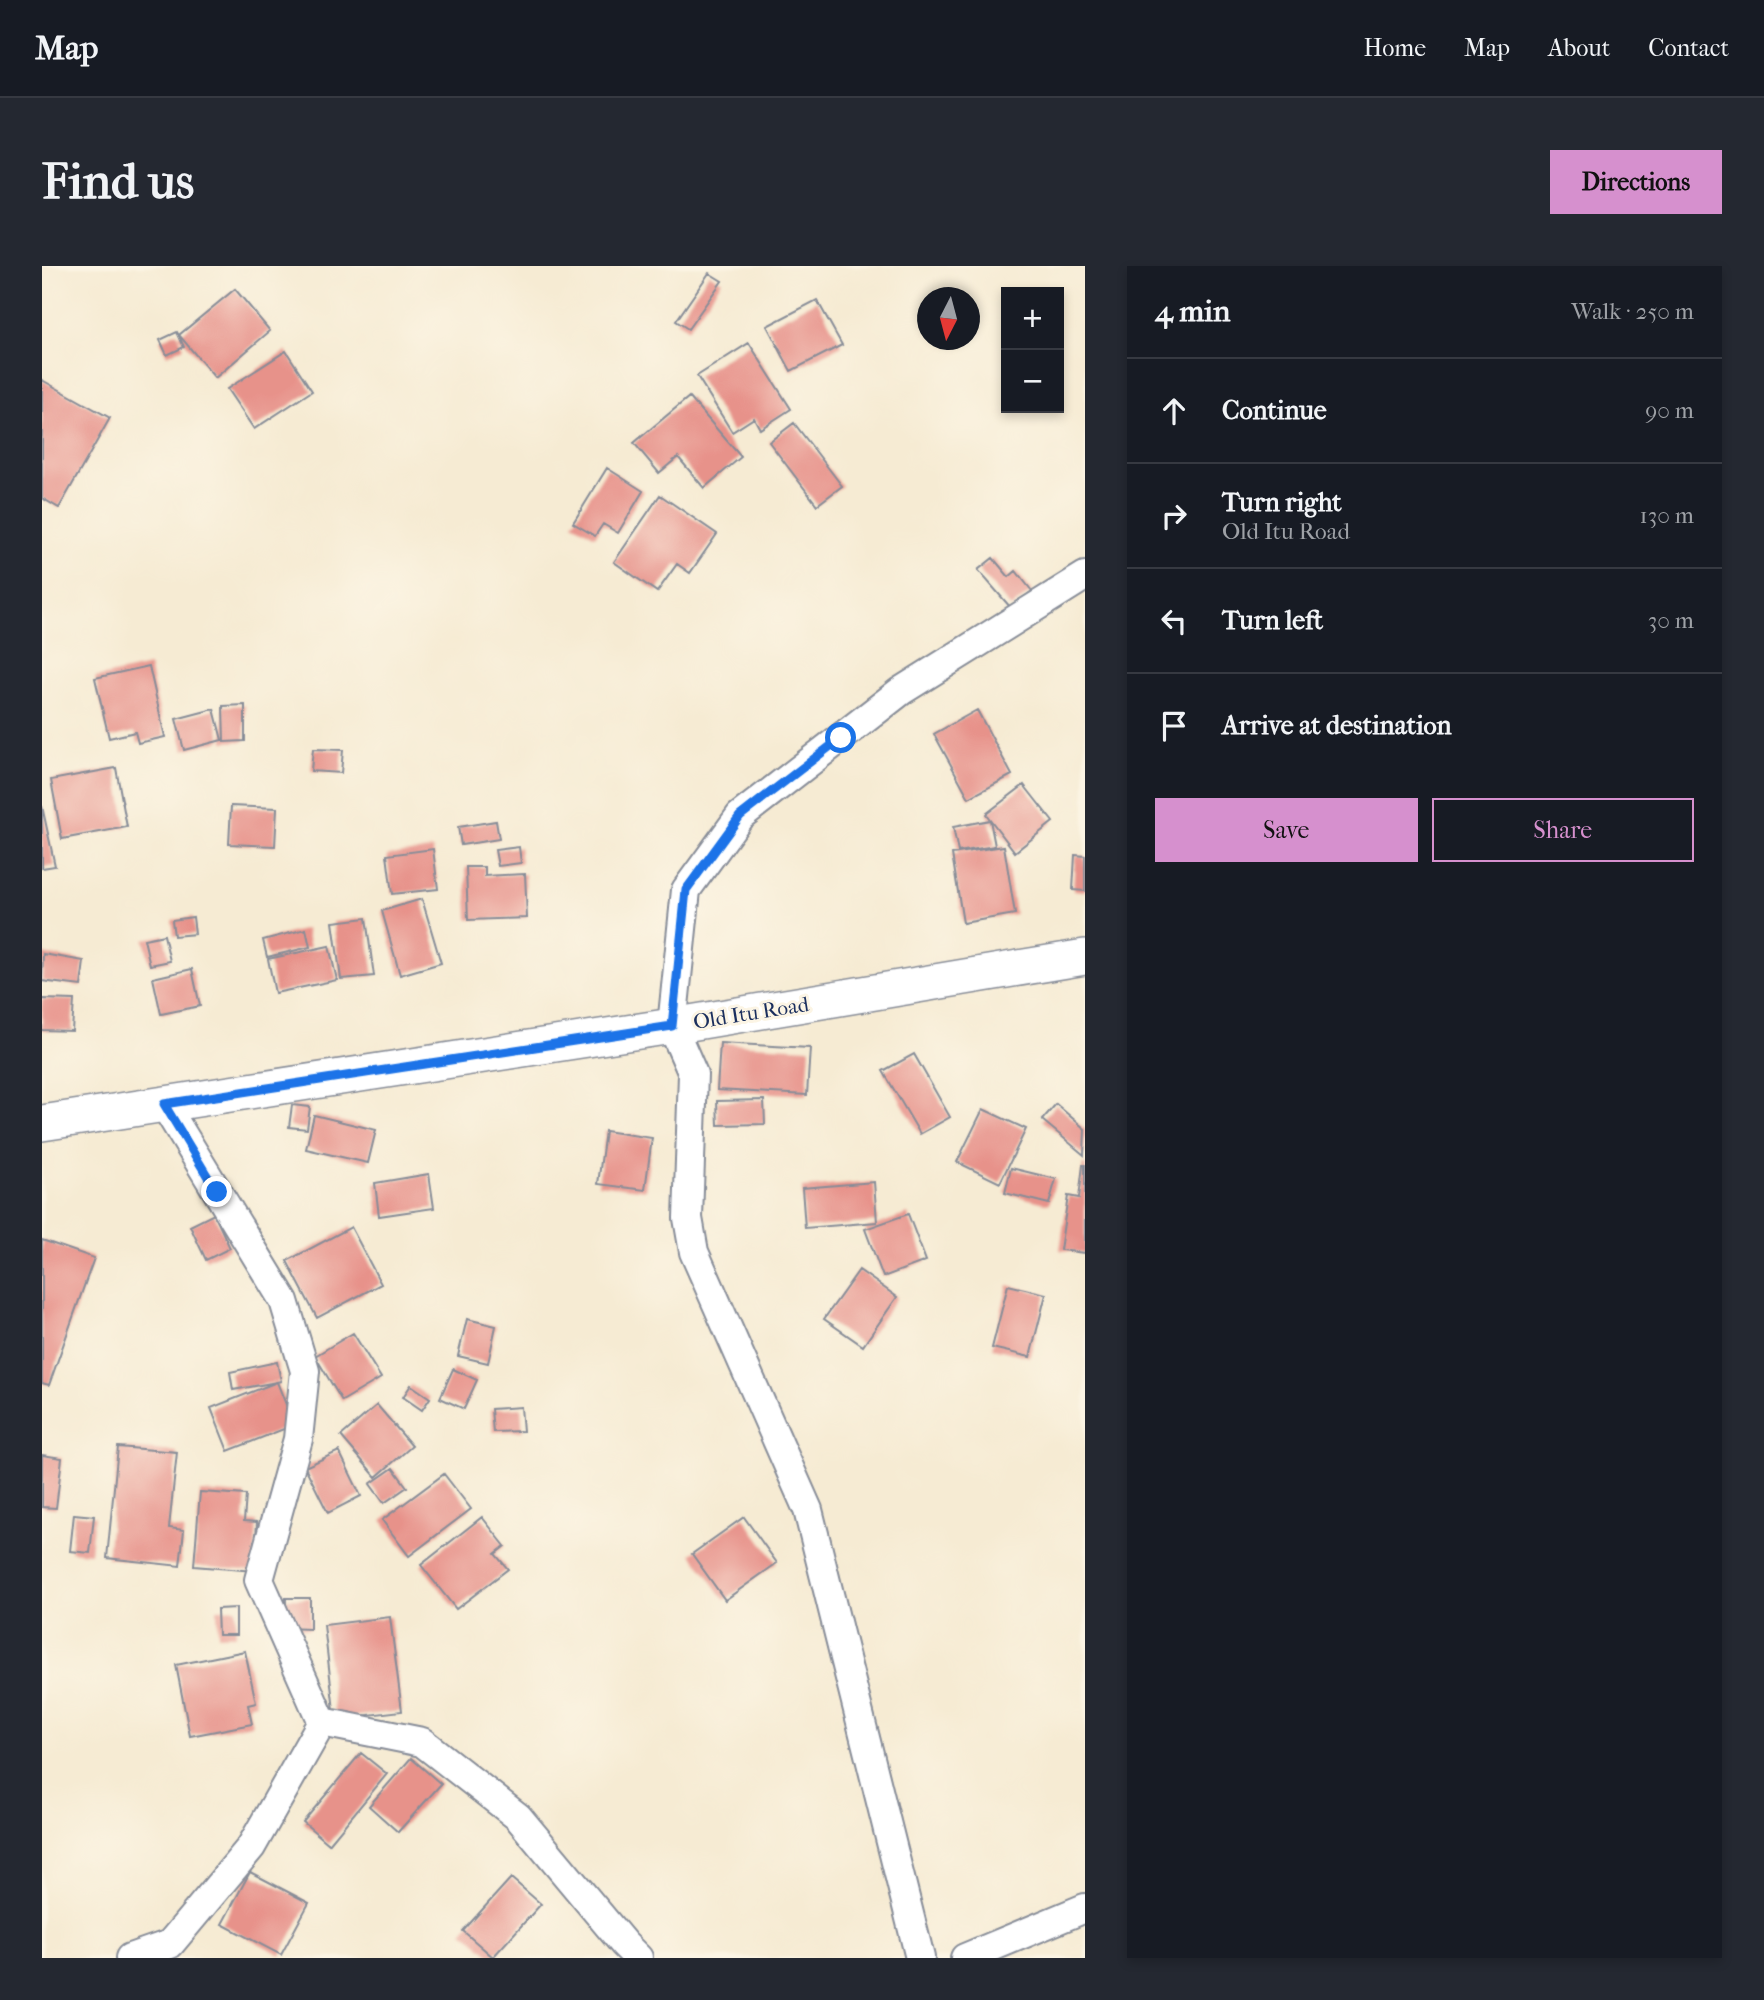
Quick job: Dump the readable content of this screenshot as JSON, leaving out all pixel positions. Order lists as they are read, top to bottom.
{
  "streets": {
    "street": ["Old Itu Road"]
  },
  "north": "bottom",
  "page": {
    "header": "Map",
    "nav": [
      "Home",
      "Map",
      "About",
      "Contact"
    ],
    "buttons": [
      "Directions",
      ["Save", "Share"]
    ],
    "title": "Find us",
    "heading": ["4 min", "Walk · 250 m"],
    "map_buttons": ["+", "−"],
    "list": [
      ["Continue", "90 m"],
      ["Turn right", "Old Itu Road", "130 m"],
      ["Turn left", "30 m"],
      "Arrive at destination"
    ]
  }
}
